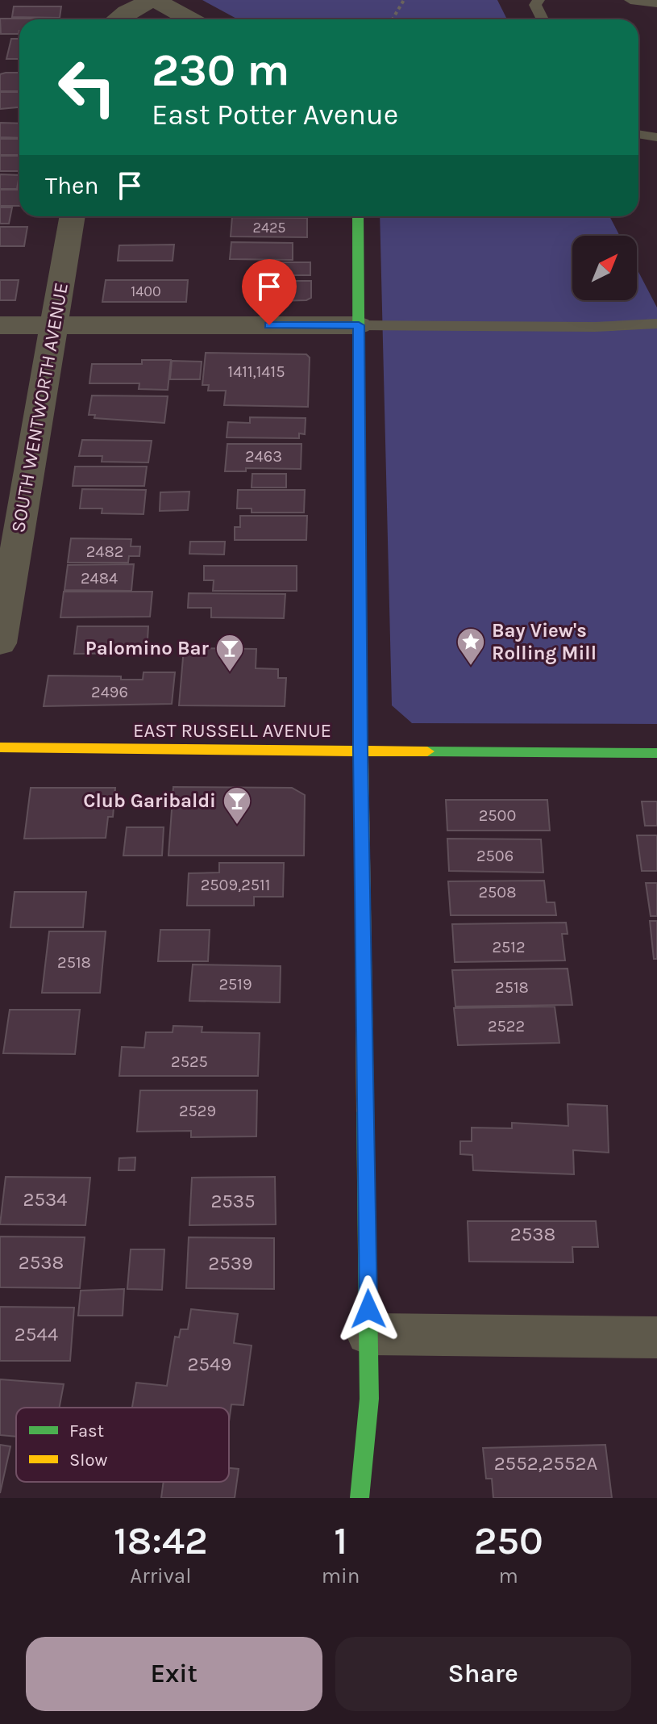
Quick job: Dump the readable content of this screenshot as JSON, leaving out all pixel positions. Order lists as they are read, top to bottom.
{
  "streets": {
    "street": ["SOUTH WENTWORTH AVENUE", "EAST RUSSELL AVENUE"]
  },
  "places": {
    "place": ["Bay View's Rolling Mill"],
    "bar": ["Palomino Bar", "Club Garibaldi"]
  },
  "house_numbers": [
    "2425",
    "1400",
    "1411,1415",
    "2463",
    "2482",
    "2484",
    "2496",
    "2500",
    "2506",
    "2509,2511",
    "2508",
    "2512",
    "2518",
    "2519",
    "2518",
    "2522",
    "2525",
    "2529",
    "2534",
    "2535",
    "2538",
    "2538",
    "2539",
    "2544",
    "2549",
    "2552,2552A"
  ],
  "legend": ["Fast", "Slow"],
  "north": "top right",
  "page": {
    "turn": ["230 m", "East Potter Avenue"],
    "then": "Then",
    "eta": [
      "18:42",
      "Arrival",
      "1",
      "min",
      "250",
      "m"
    ],
    "buttons": ["Exit", "Share"]
  }
}
